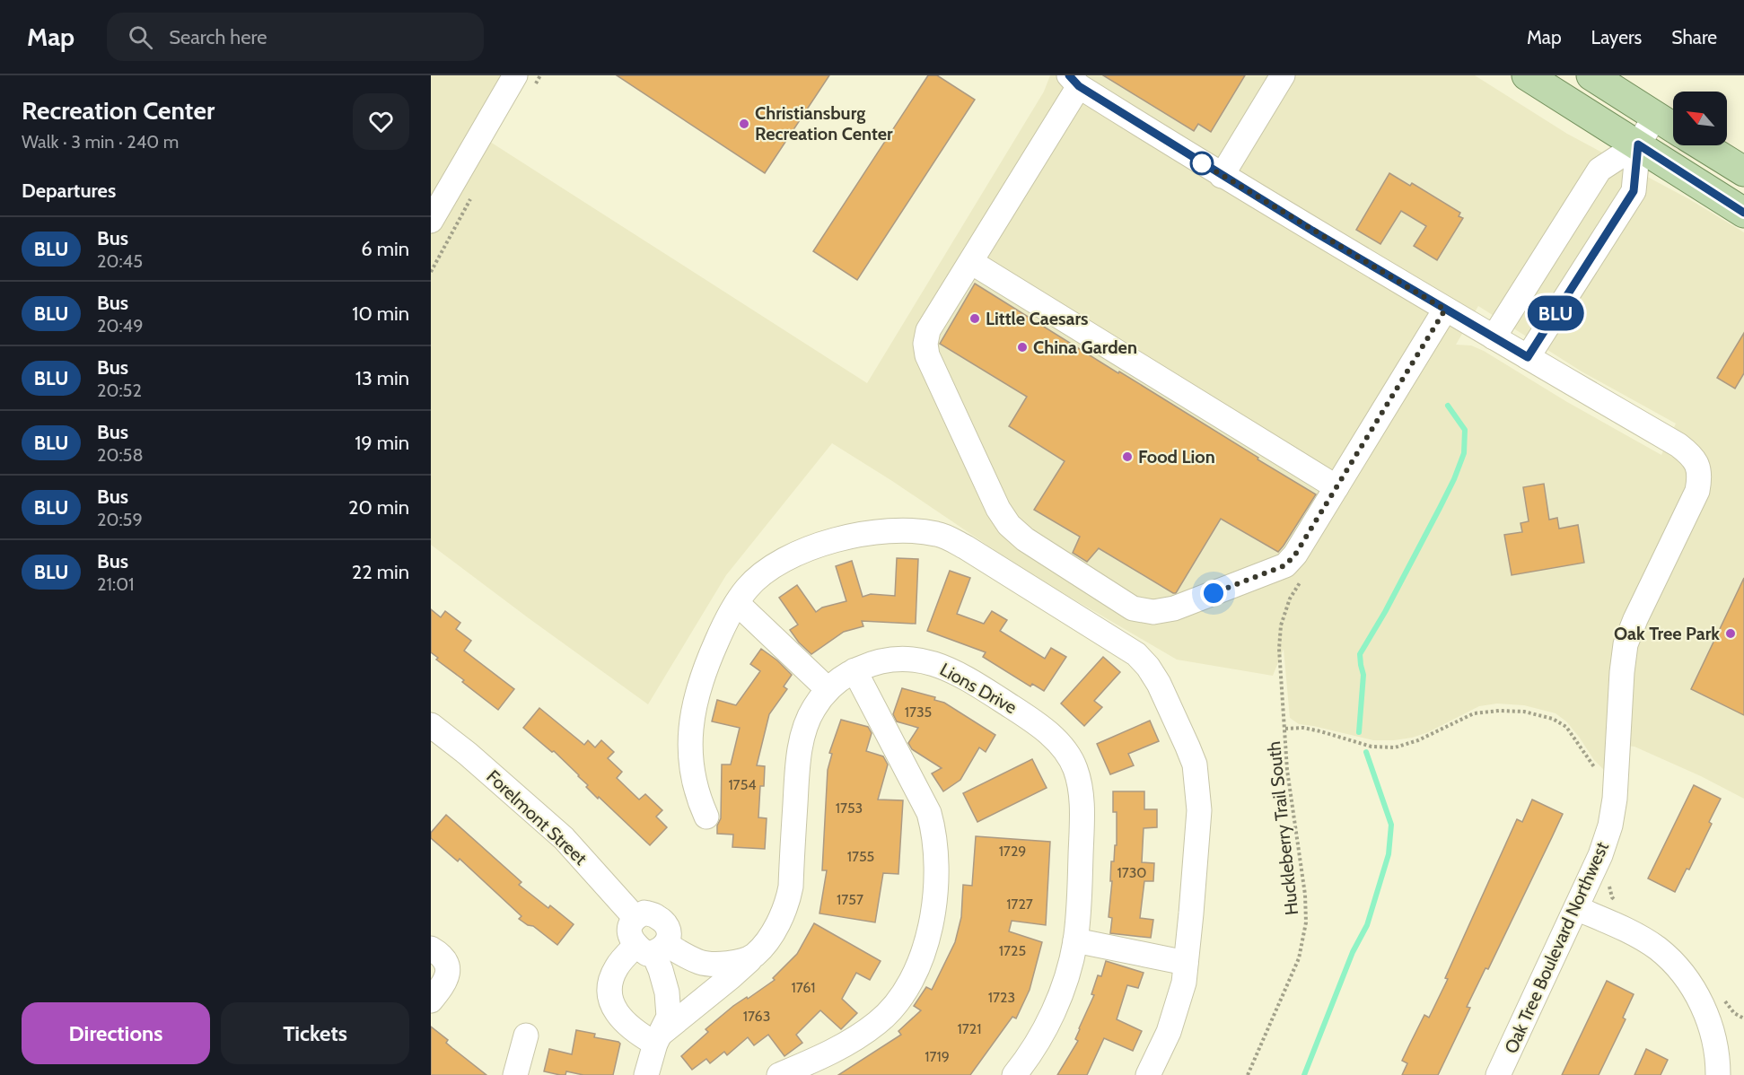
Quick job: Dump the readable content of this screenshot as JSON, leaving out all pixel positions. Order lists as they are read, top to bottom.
{
  "streets": {
    "street": ["Lions Drive", "Forelmont Street", "Oak Tree Boulevard Northwest"],
    "path": ["Huckleberry Trail South"]
  },
  "crossings": [
    ["Huckleberry Trail South", "Oak Tree Boulevard Northwest"]
  ],
  "places": [
    "Christiansburg Recreation Center",
    "Little Caesars",
    "China Garden",
    "Food Lion",
    "Oak Tree Park"
  ],
  "lines": ["bus line BLU"],
  "house_numbers": [
    "1735",
    "1754",
    "1753",
    "1729",
    "1755",
    "1730",
    "1757",
    "1727",
    "1725",
    "1761",
    "1723",
    "1763",
    "1721",
    "1719"
  ],
  "north": "top left",
  "page": {
    "header": "Map",
    "search": "Search here",
    "nav": ["Map", "Layers", "Share"],
    "heading": [
      ["Recreation Center", "Walk · 3 min · 240 m"],
      "Departures"
    ],
    "on_map": "BLU",
    "list": [
      {
        "mark": "BLU",
        "name": "Bus",
        "note": "20:45",
        "value": "6 min"
      },
      {
        "mark": "BLU",
        "name": "Bus",
        "note": "20:49",
        "value": "10 min"
      },
      {
        "mark": "BLU",
        "name": "Bus",
        "note": "20:52",
        "value": "13 min"
      },
      {
        "mark": "BLU",
        "name": "Bus",
        "note": "20:58",
        "value": "19 min"
      },
      {
        "mark": "BLU",
        "name": "Bus",
        "note": "20:59",
        "value": "20 min"
      },
      {
        "mark": "BLU",
        "name": "Bus",
        "note": "21:01",
        "value": "22 min"
      }
    ],
    "buttons": ["Directions", "Tickets"]
  }
}
